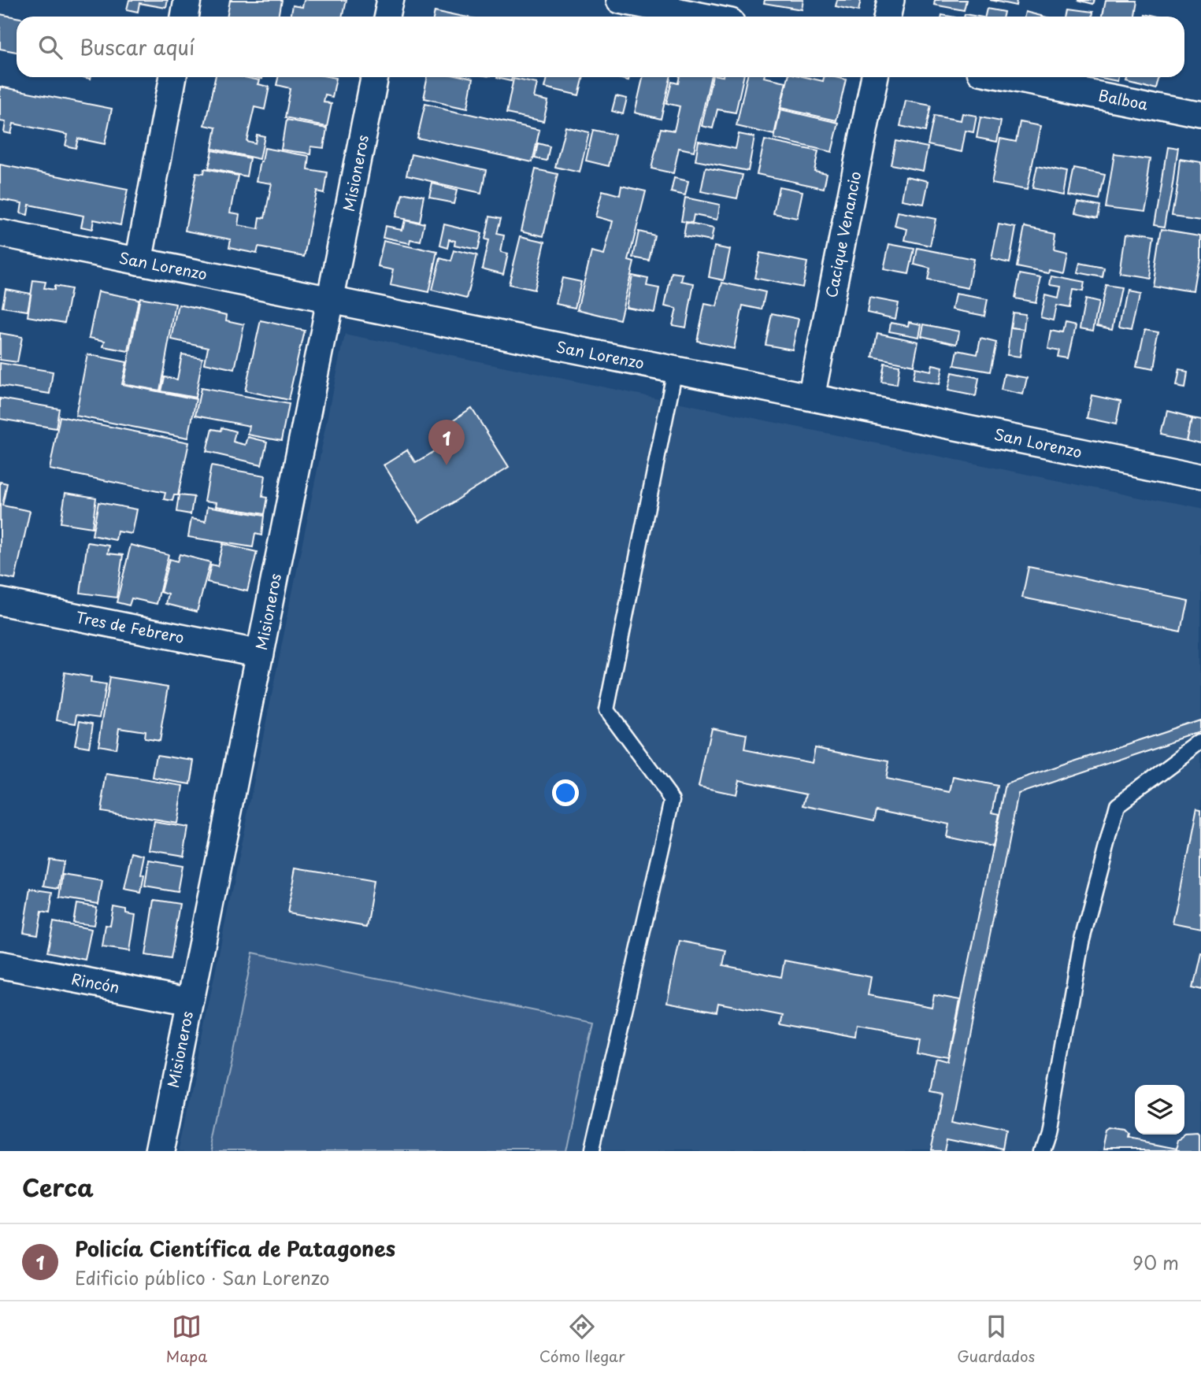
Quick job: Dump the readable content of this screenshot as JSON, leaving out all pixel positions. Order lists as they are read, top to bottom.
{
  "streets": {
    "street": [
      "Balboa",
      "Misioneros",
      "Cacique Venancio",
      "San Lorenzo",
      "Tres de Febrero",
      "Rincón"
    ]
  },
  "crossings": [
    ["Misioneros", "San Lorenzo"],
    ["Misioneros", "Tres de Febrero"],
    ["Misioneros", "Rincón"],
    ["Cacique Venancio", "San Lorenzo"]
  ],
  "page": {
    "search": "Buscar aquí",
    "pins": "1",
    "heading": "Cerca",
    "list": [
      {
        "mark": "1",
        "name": "Policía Científica de Patagones",
        "note": "Edificio público · San Lorenzo",
        "value": "90 m"
      }
    ],
    "nav": ["Mapa", "Cómo llegar", "Guardados"]
  }
}
